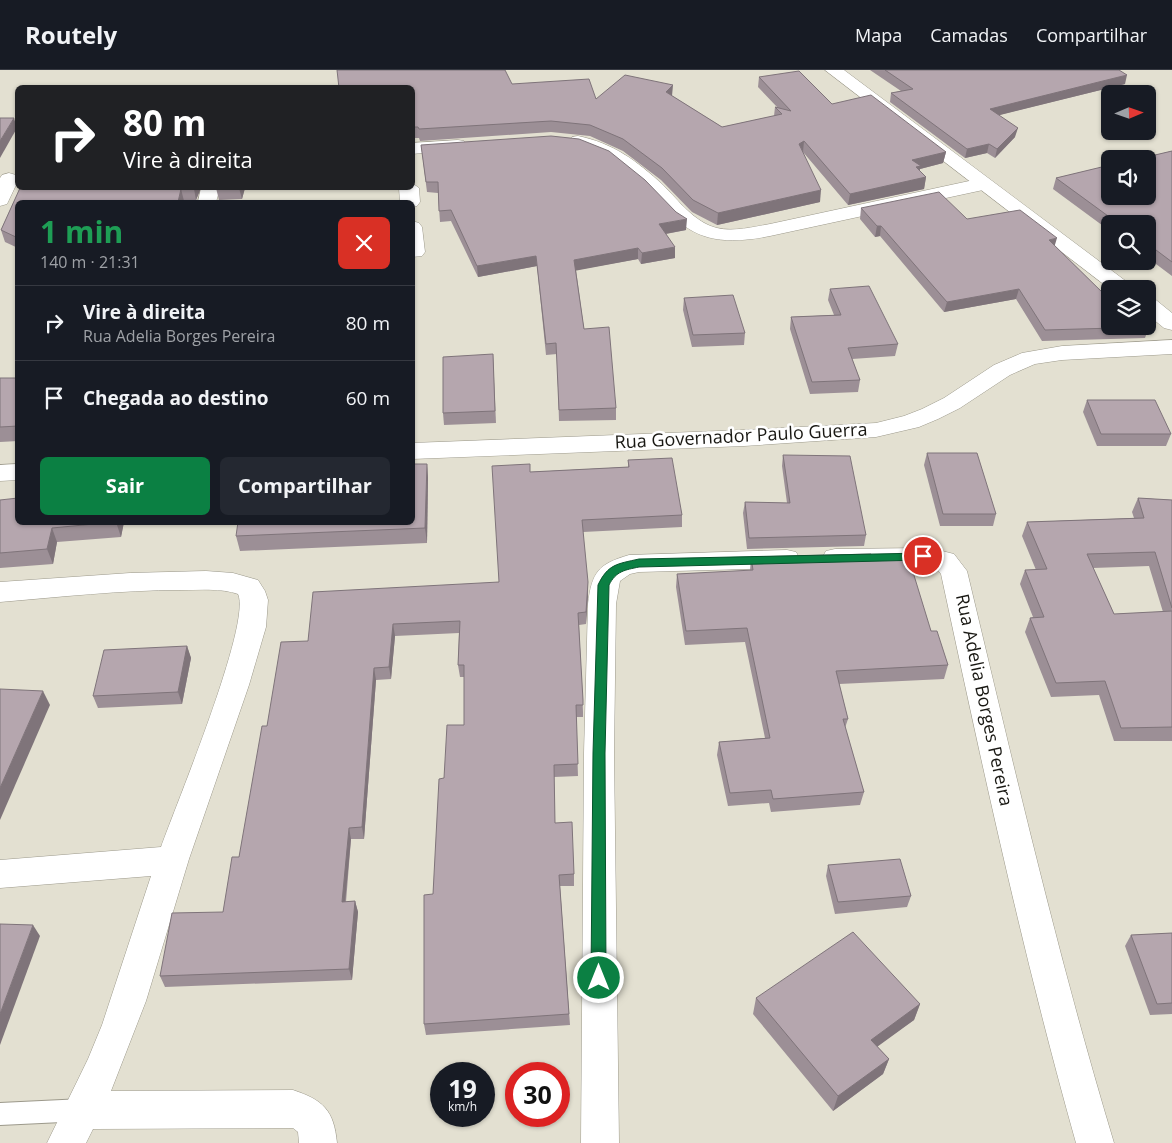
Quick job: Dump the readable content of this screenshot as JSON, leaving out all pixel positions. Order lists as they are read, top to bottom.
{
  "streets": {
    "street": ["Rua Governador Paulo Guerra", "Rua Adelia Borges Pereira"]
  },
  "north": "right",
  "page": {
    "header": "Routely",
    "nav": ["Mapa", "Camadas", "Compartilhar"],
    "turn": ["80 m", "Vire à direita"],
    "heading": ["1 min", "140 m · 21:31"],
    "list": [
      {
        "name": "Vire à direita",
        "note": "Rua Adelia Borges Pereira",
        "value": "80 m"
      },
      {
        "name": "Chegada ao destino",
        "value": "60 m"
      }
    ],
    "buttons": ["Sair", "Compartilhar"],
    "speed": "19 km/h",
    "limit": "30"
  }
}
